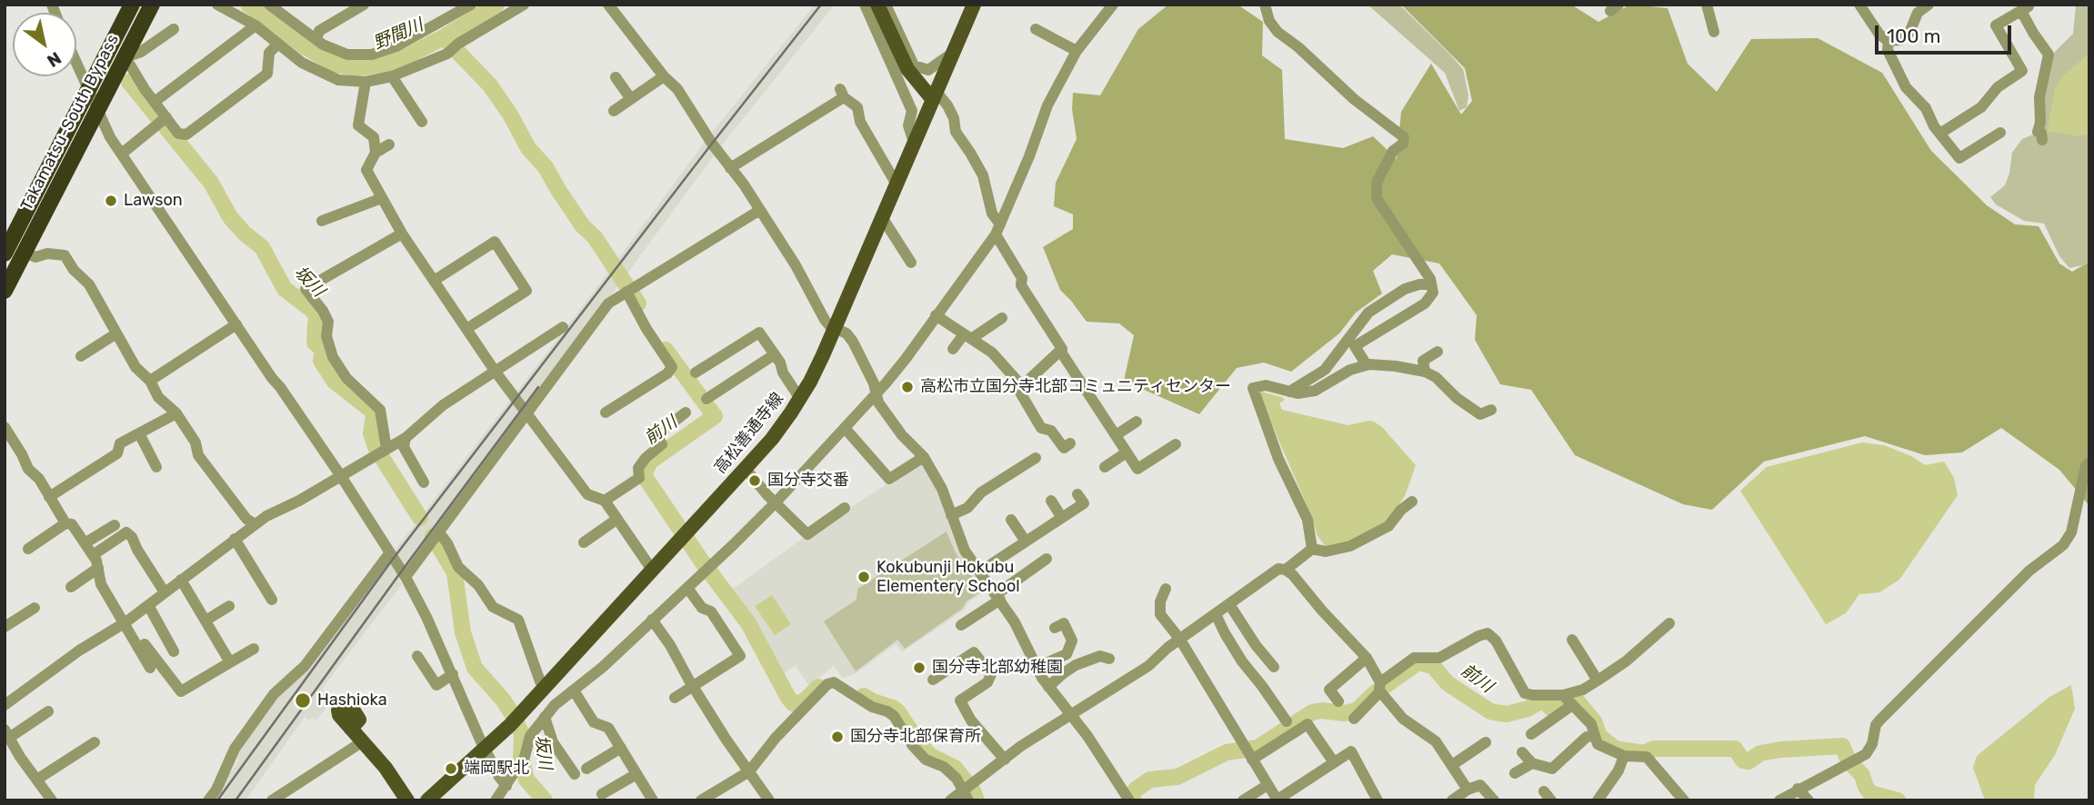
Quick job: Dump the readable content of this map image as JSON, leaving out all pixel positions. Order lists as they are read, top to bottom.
{
  "streets": {
    "highway": ["Takamatsu-South Bypass"],
    "main road": ["高松善通寺線"]
  },
  "water": ["野間川", "坂川", "前川"],
  "places": [
    "Lawson",
    "高松市立国分寺北部コミュニティセンター",
    "国分寺交番",
    "Kokubunji Hokubu Elementery School",
    "国分寺北部幼稚園",
    "Hashioka",
    "国分寺北部保育所",
    "端岡駅北"
  ],
  "scale_bar": "100 m",
  "north": "bottom right"
}
